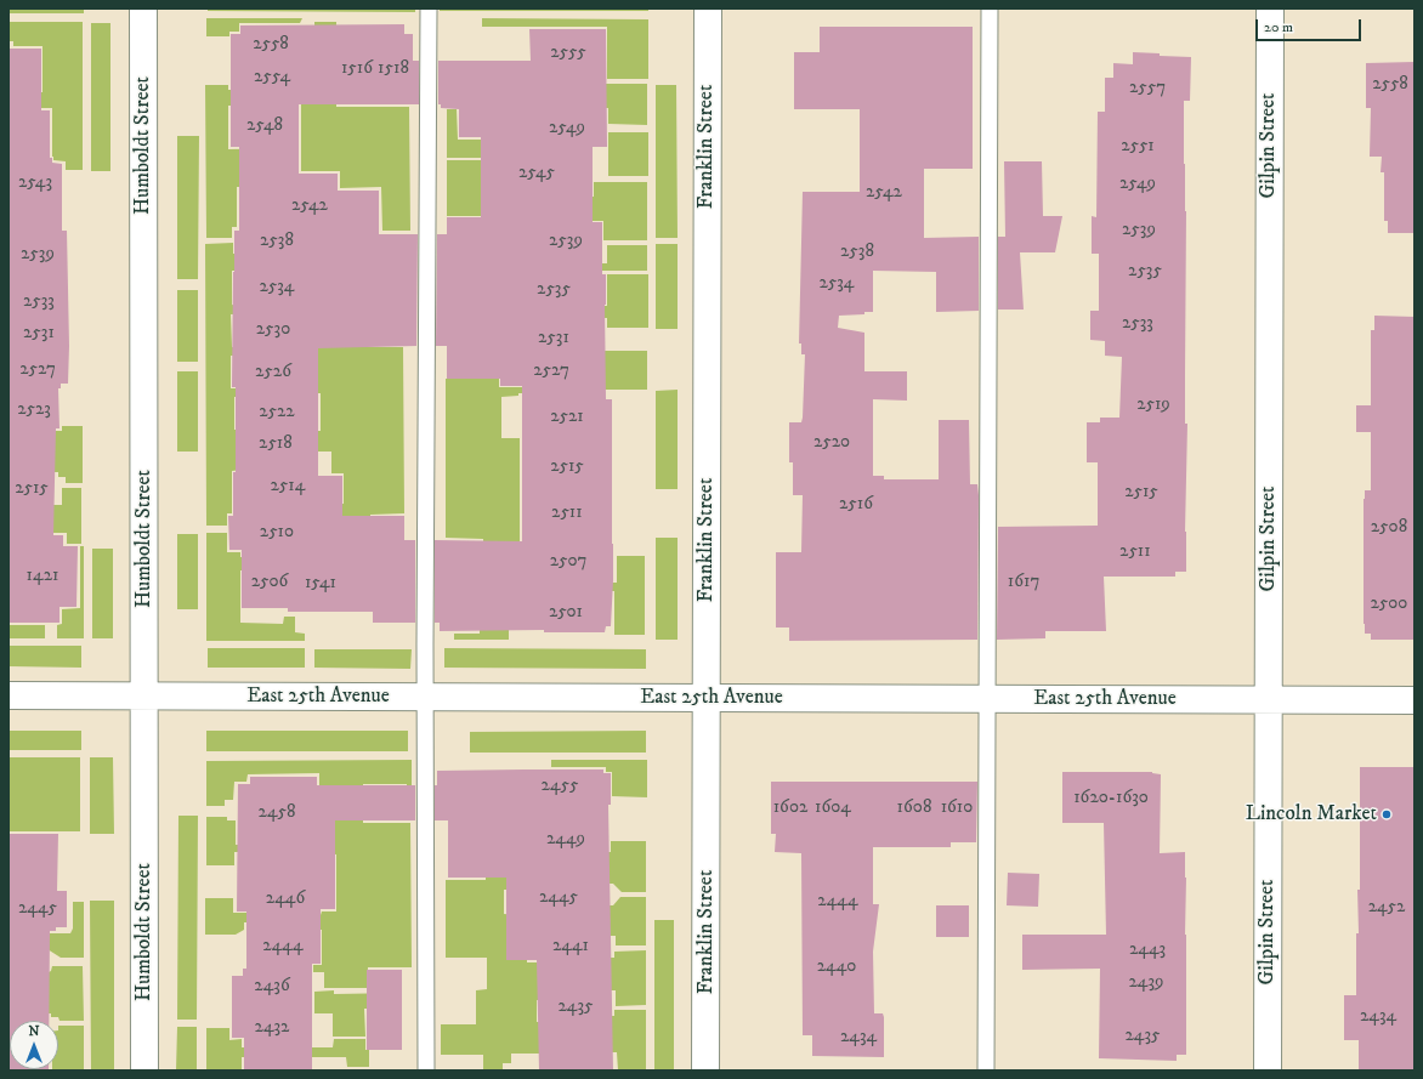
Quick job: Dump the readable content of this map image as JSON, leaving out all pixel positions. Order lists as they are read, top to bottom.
{
  "streets": {
    "street": [
      "Humboldt Street",
      "Gilpin Street",
      "Franklin Street",
      "East 25th Avenue"
    ]
  },
  "crossings": [
    ["Humboldt Street", "East 25th Avenue"],
    ["Gilpin Street", "East 25th Avenue"],
    ["Franklin Street", "East 25th Avenue"]
  ],
  "places": ["Lincoln Market"],
  "house_numbers": [
    "2558",
    "2555",
    "1516",
    "1518",
    "2554",
    "2558",
    "2557",
    "2548",
    "2549",
    "2551",
    "2545",
    "2543",
    "2549",
    "2542",
    "2542",
    "2539",
    "2538",
    "2539",
    "2538",
    "2539",
    "2535",
    "2534",
    "2534",
    "2535",
    "2533",
    "2533",
    "2530",
    "2531",
    "2531",
    "2527",
    "2527",
    "2526",
    "2519",
    "2523",
    "2522",
    "2521",
    "2520",
    "2518",
    "2515",
    "2514",
    "2515",
    "2515",
    "2516",
    "2511",
    "2508",
    "2510",
    "2511",
    "2507",
    "1421",
    "2506",
    "1617",
    "1541",
    "2500",
    "2501",
    "2455",
    "1620-1630",
    "1602",
    "1604",
    "1608",
    "1610",
    "2458",
    "2449",
    "2445",
    "2446",
    "2444",
    "2452",
    "2445",
    "2444",
    "2441",
    "2443",
    "2440",
    "2439",
    "2436",
    "2435",
    "2434",
    "2432",
    "2435",
    "2434"
  ],
  "scale_bar": "20 m",
  "north": "top"
}
